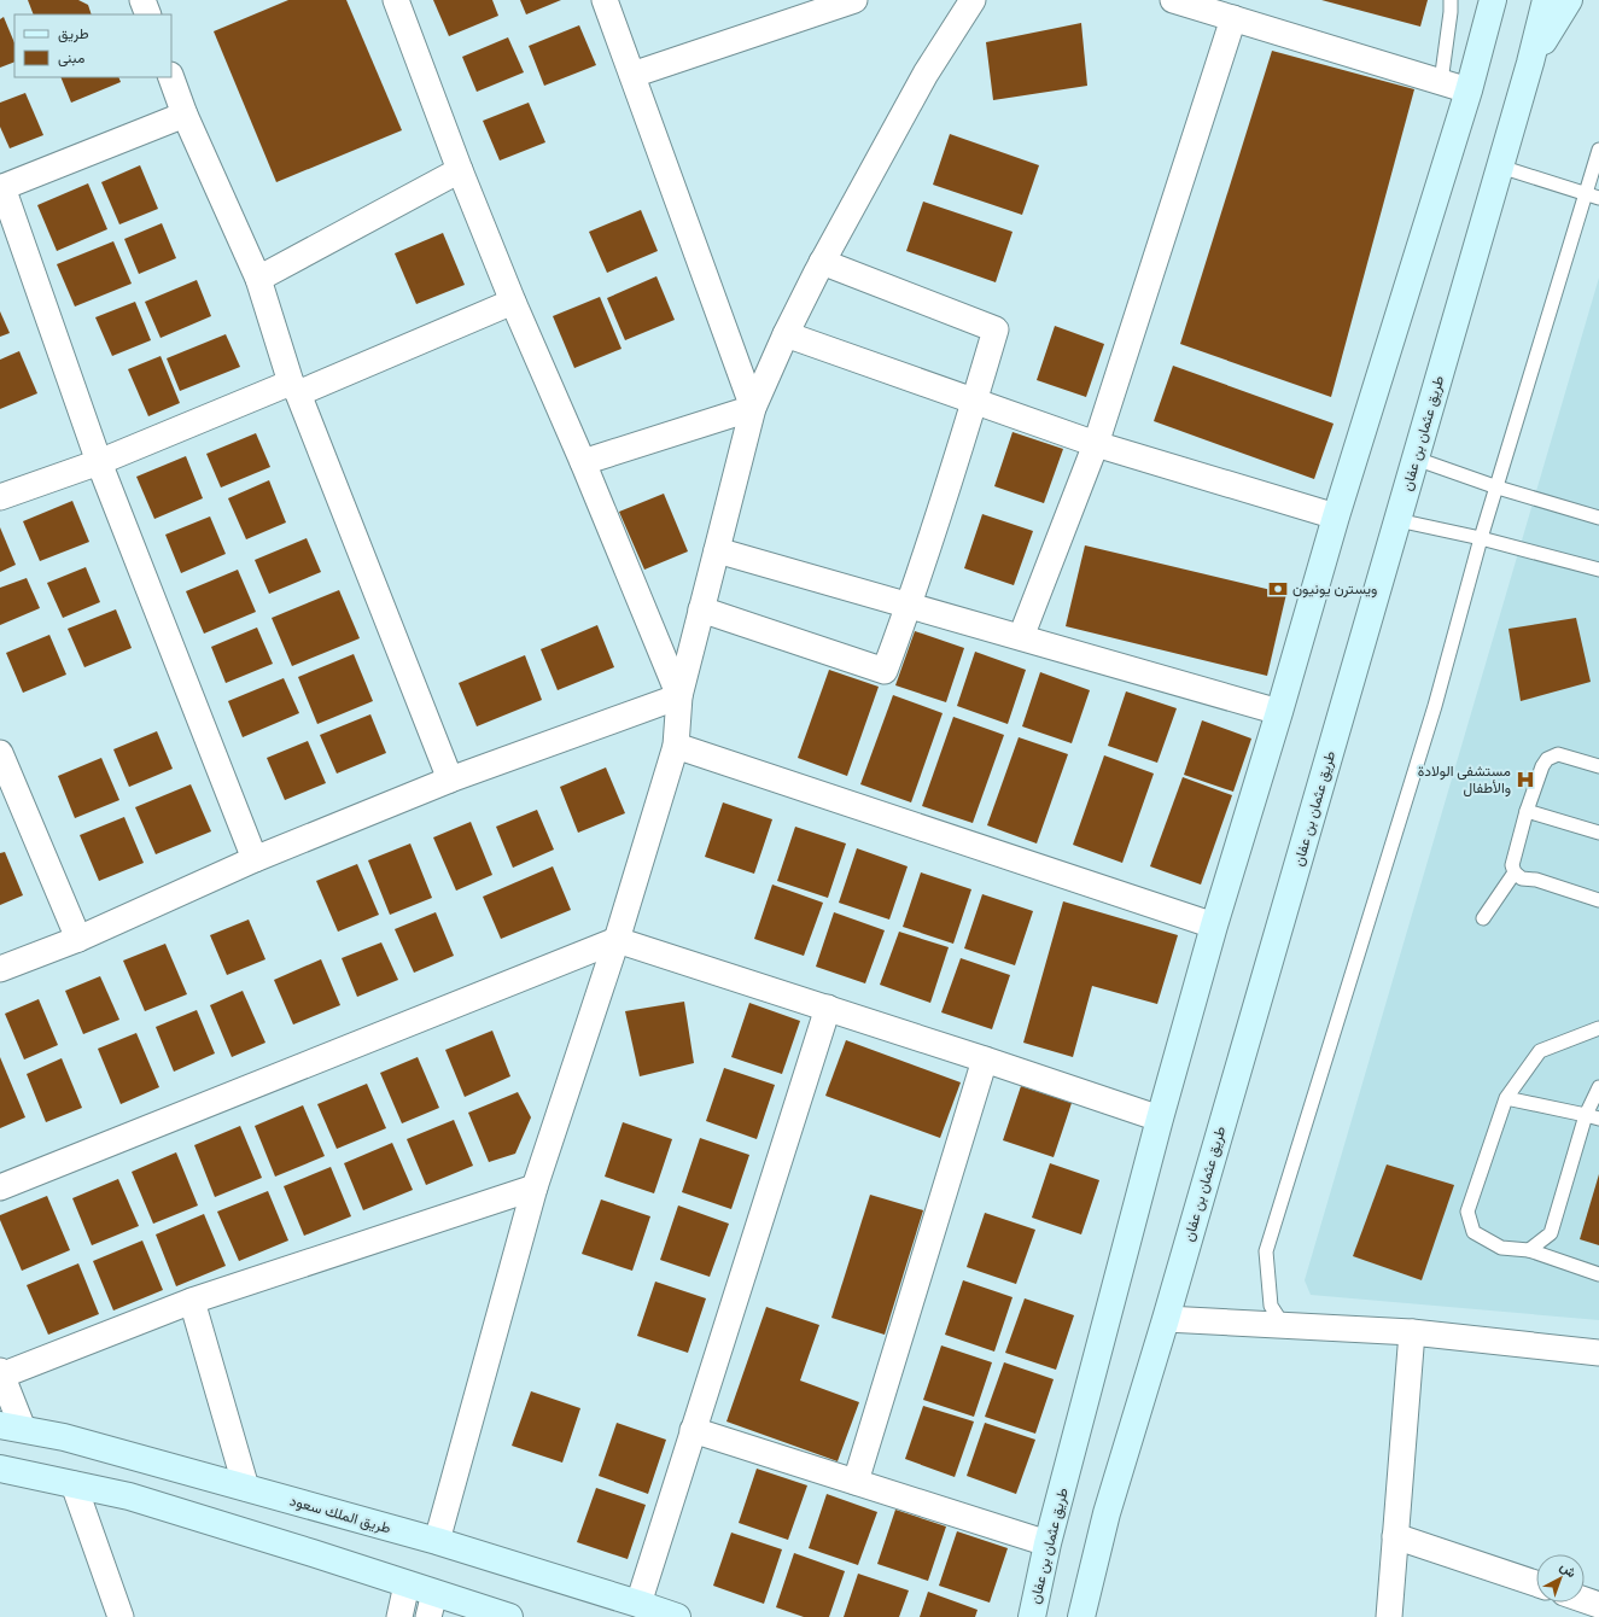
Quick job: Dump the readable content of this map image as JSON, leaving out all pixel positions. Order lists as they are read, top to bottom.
{
  "streets": {
    "main road": ["طريق عثمان بن عفان", "طريق الملك سعود"]
  },
  "places": {
    "bank": ["ويسترن يونيون"],
    "hospital": ["مستشفى الولادة والأطفال"]
  },
  "legend": ["طريق", "مبنى"],
  "north": "top right"
}
